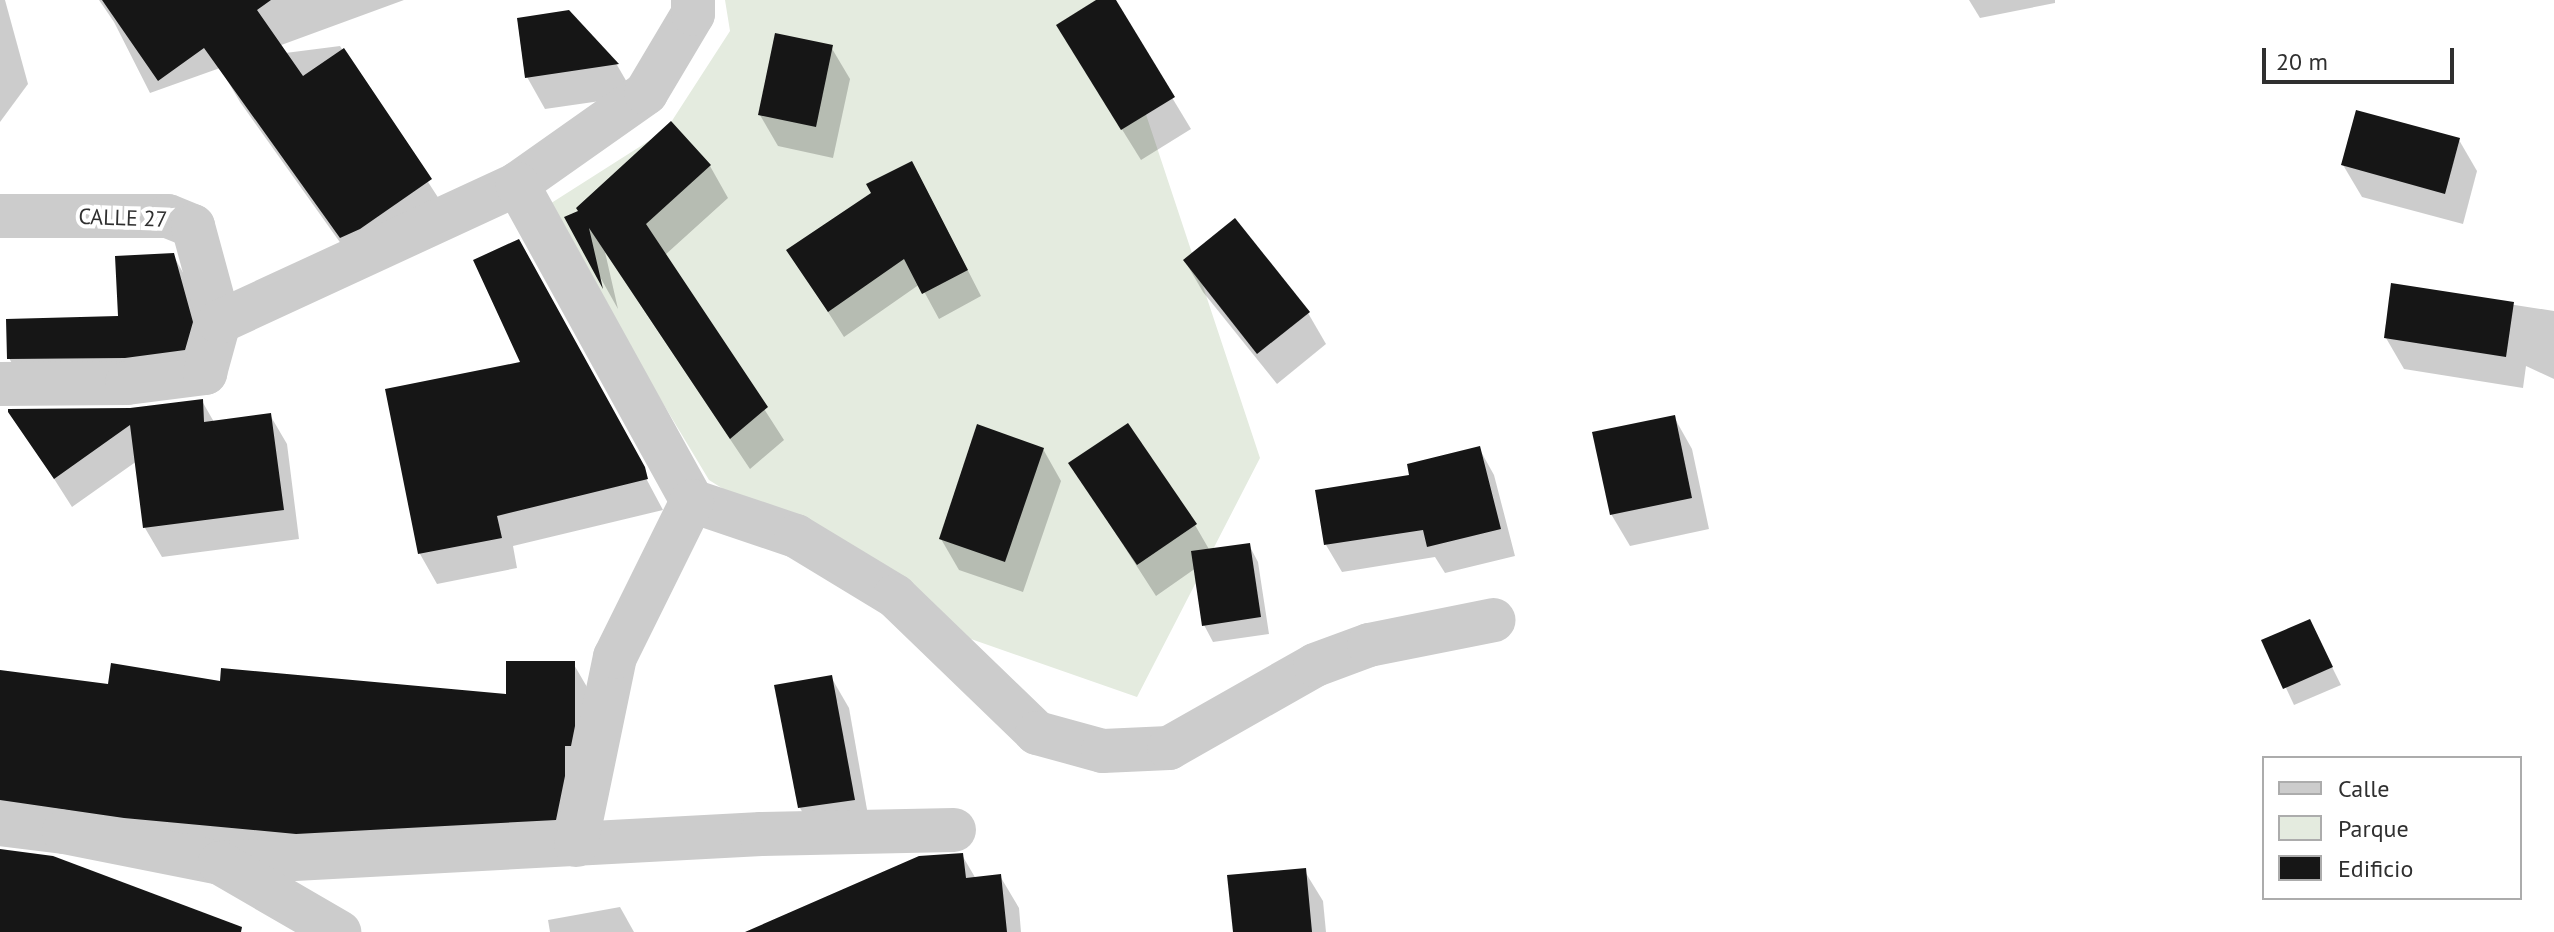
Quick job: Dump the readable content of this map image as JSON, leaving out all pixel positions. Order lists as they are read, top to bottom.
{
  "streets": {
    "street": ["CALLE 27"]
  },
  "legend": ["Calle", "Parque", "Edificio"],
  "scale_bar": "20 m"
}
